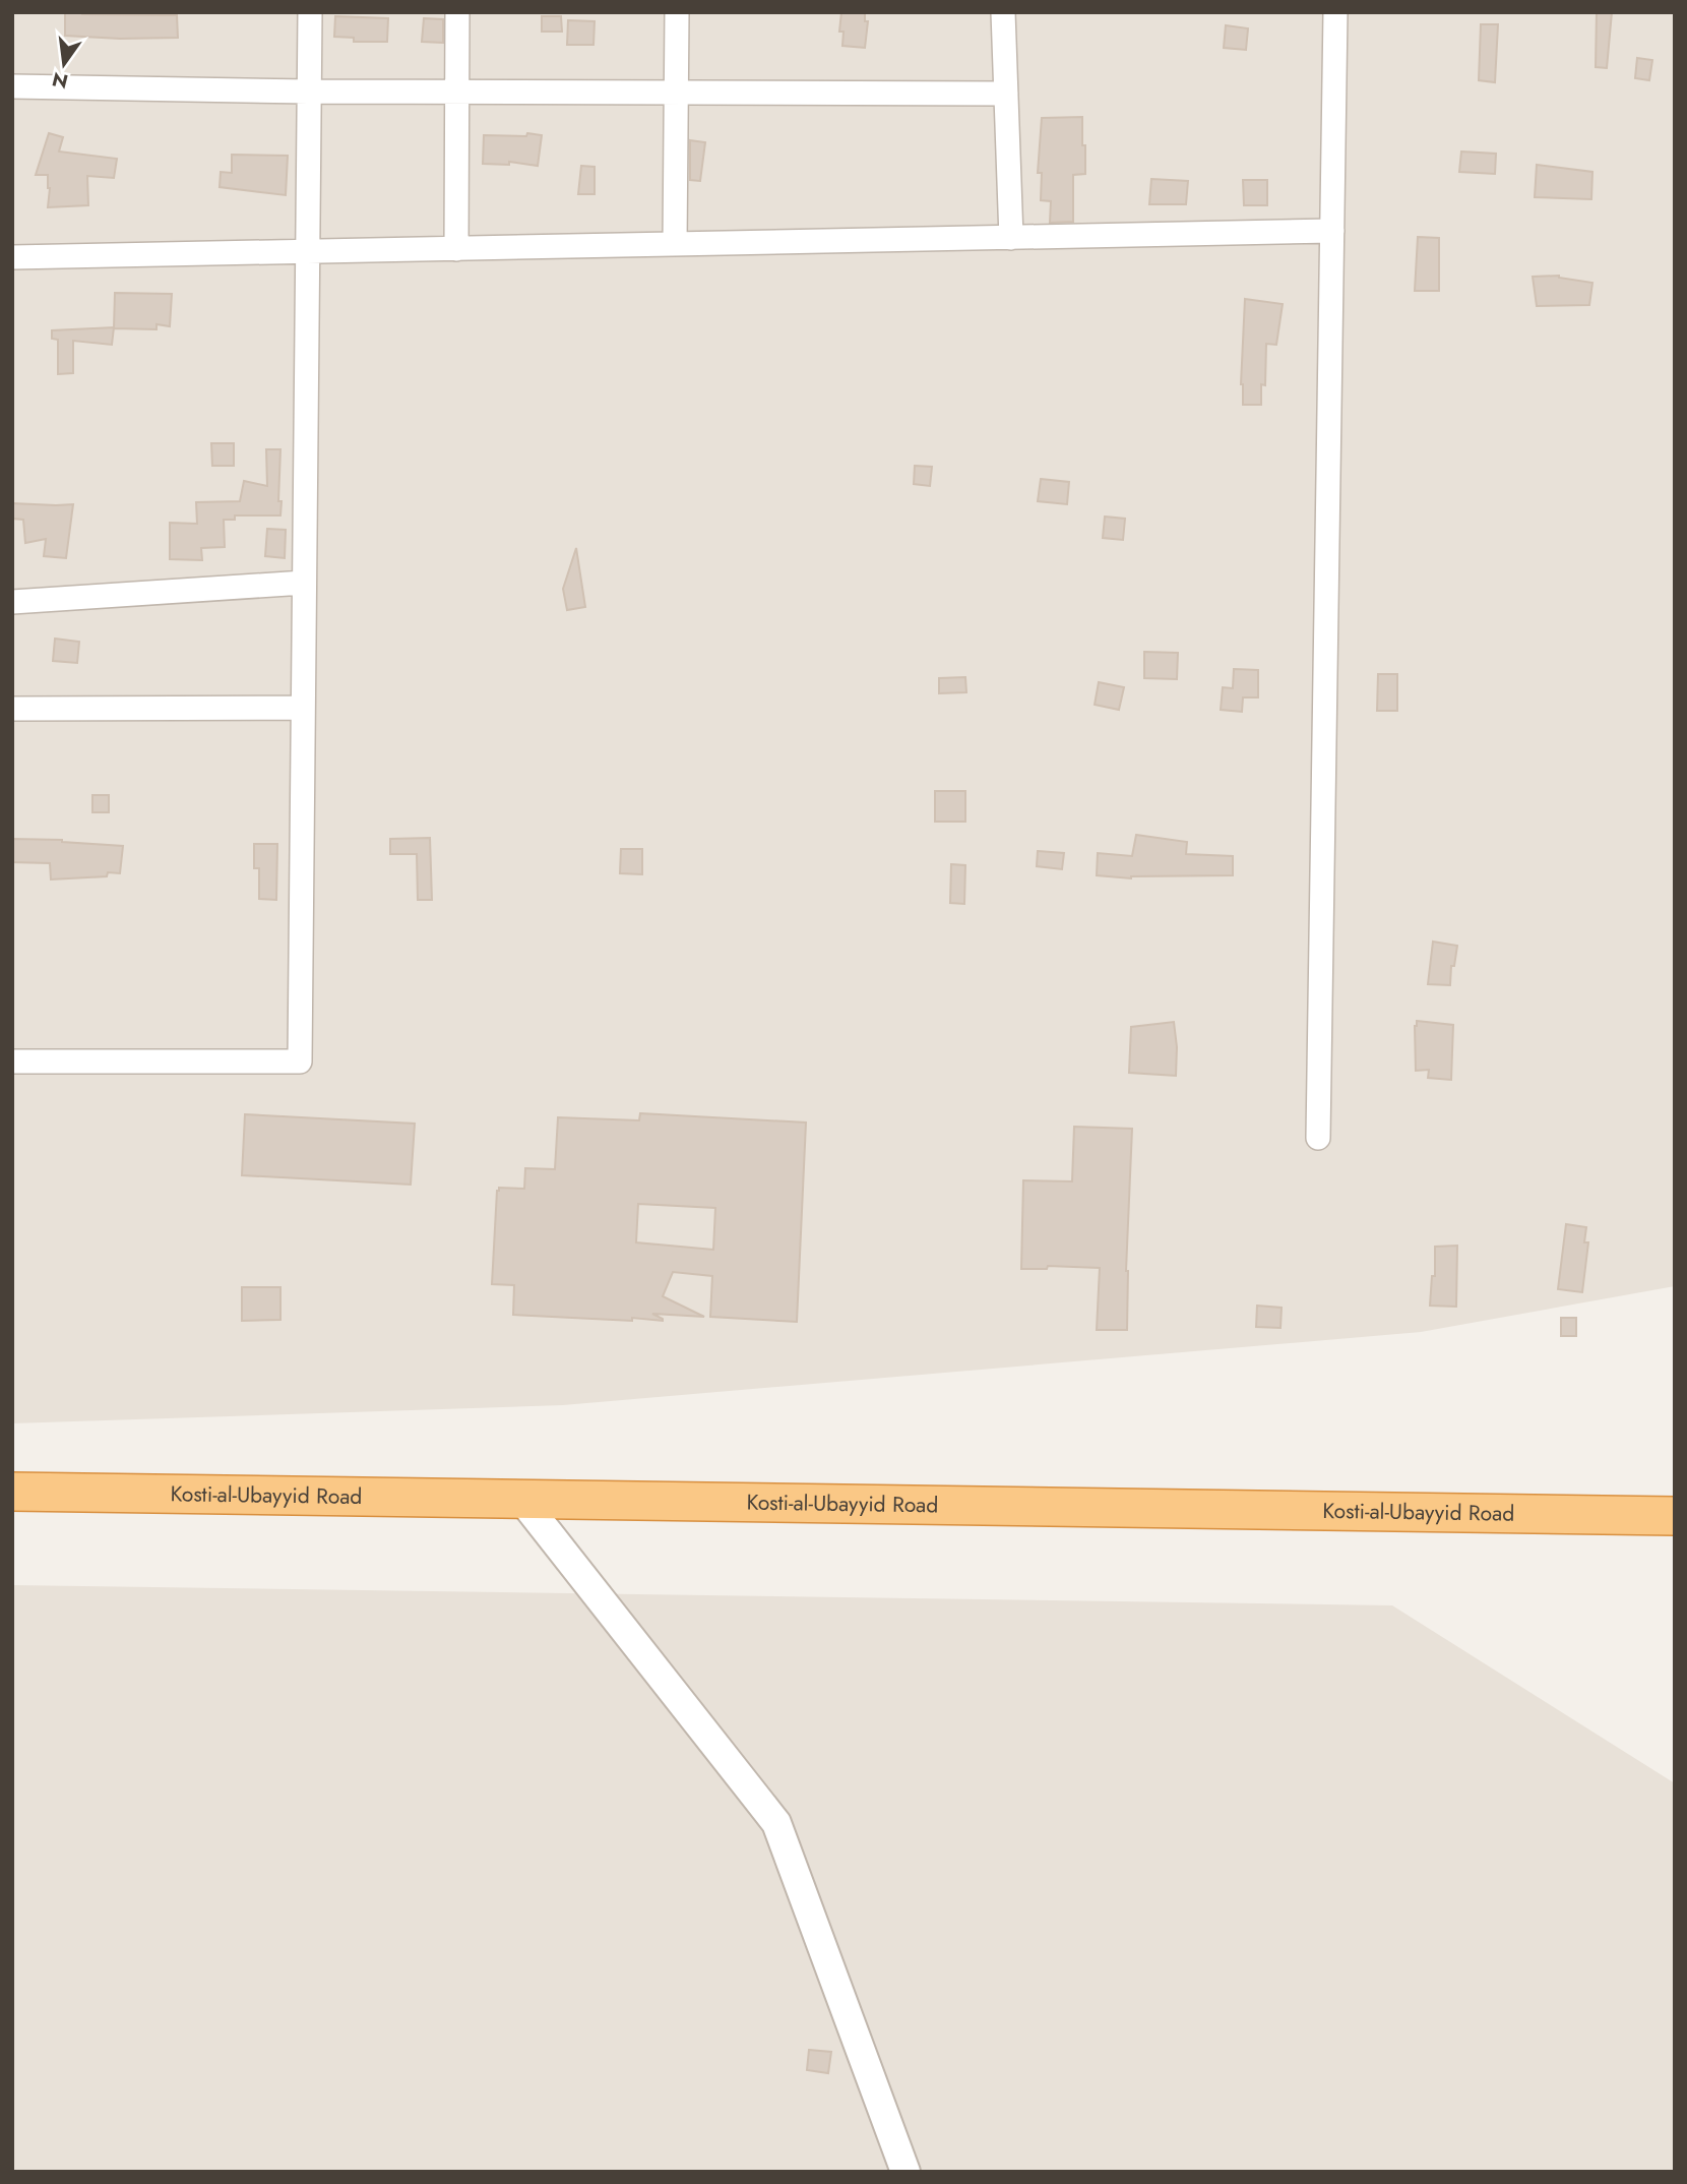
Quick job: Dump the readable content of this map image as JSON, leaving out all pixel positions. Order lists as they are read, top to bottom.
{
  "streets": {
    "highway": ["Kosti-al-Ubayyid Road"]
  },
  "north": "bottom"
}
